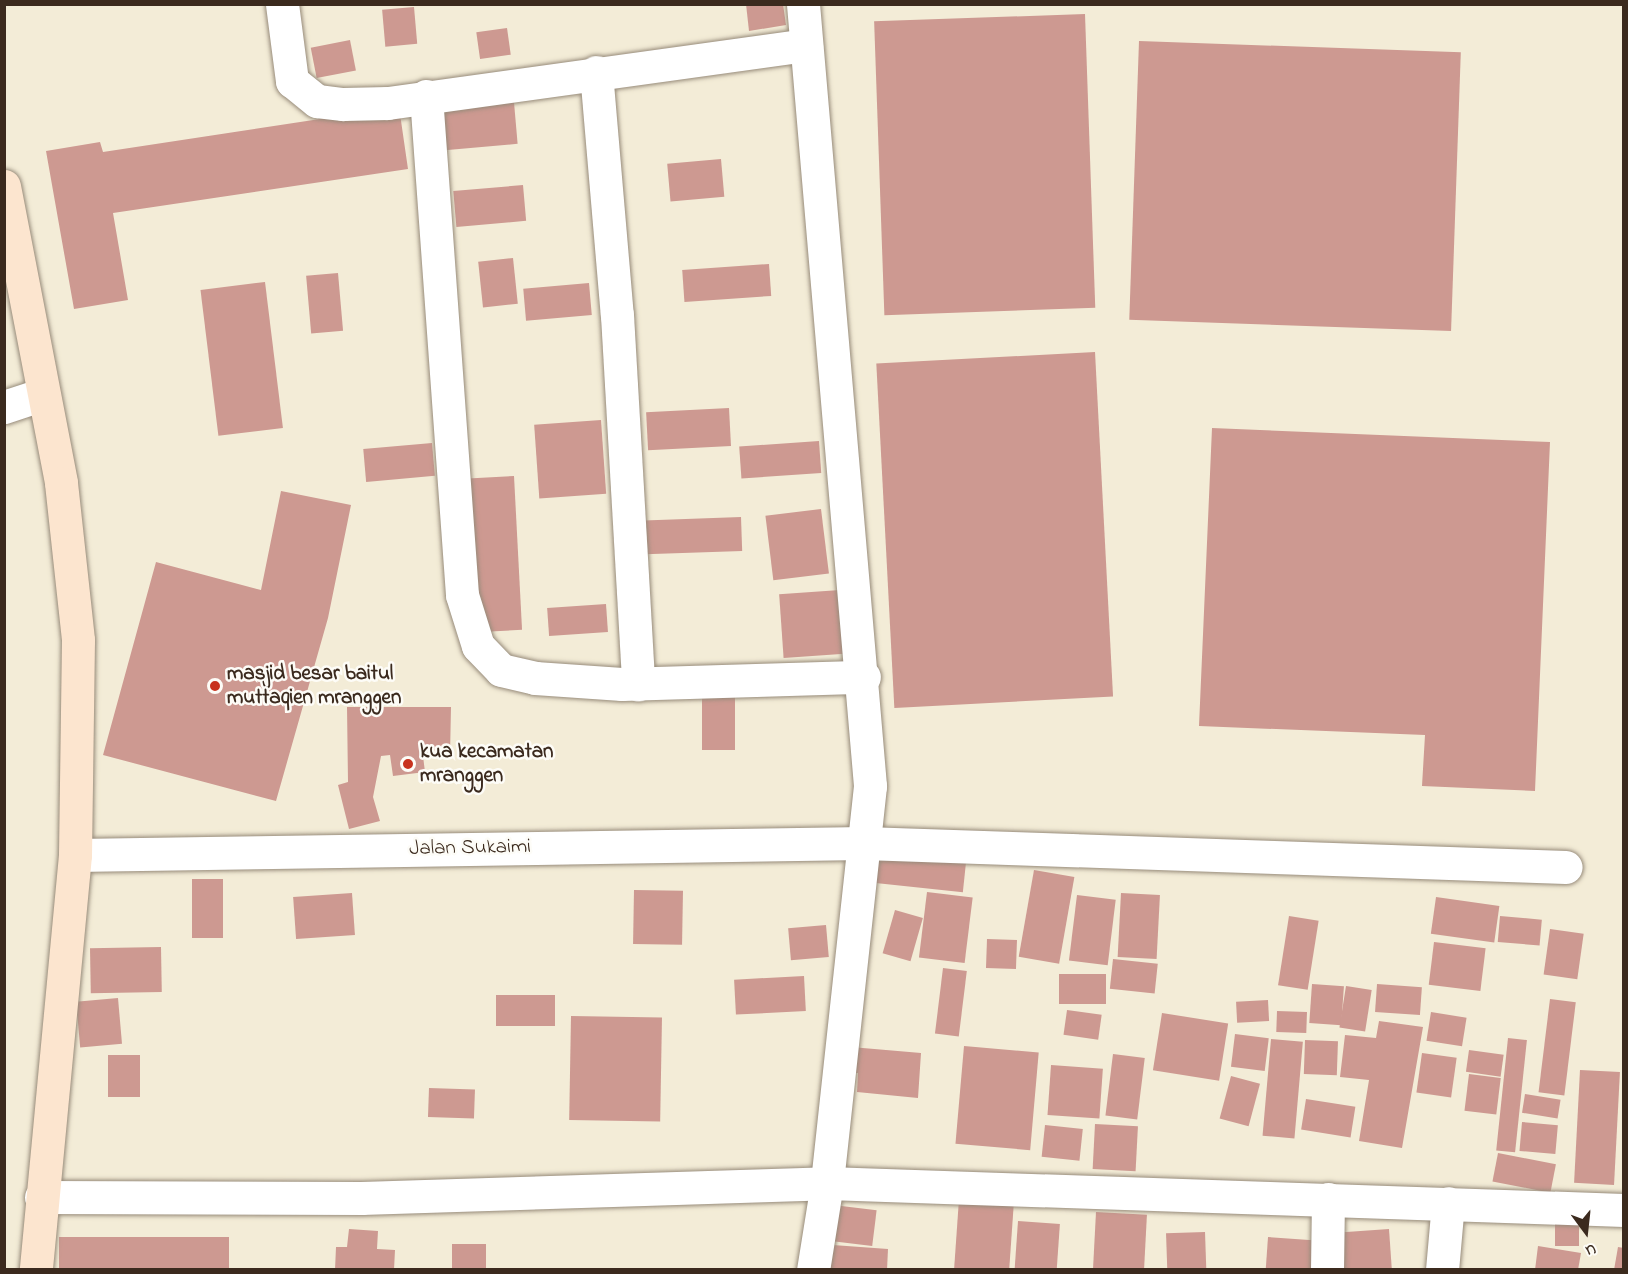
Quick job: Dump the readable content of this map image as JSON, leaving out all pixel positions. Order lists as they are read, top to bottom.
{
  "streets": {
    "street": ["Jalan Sukaimi"]
  },
  "places": ["masjid besar baitul muttaqien mranggen", "kua kecamatan mranggen"],
  "north": "bottom"
}
